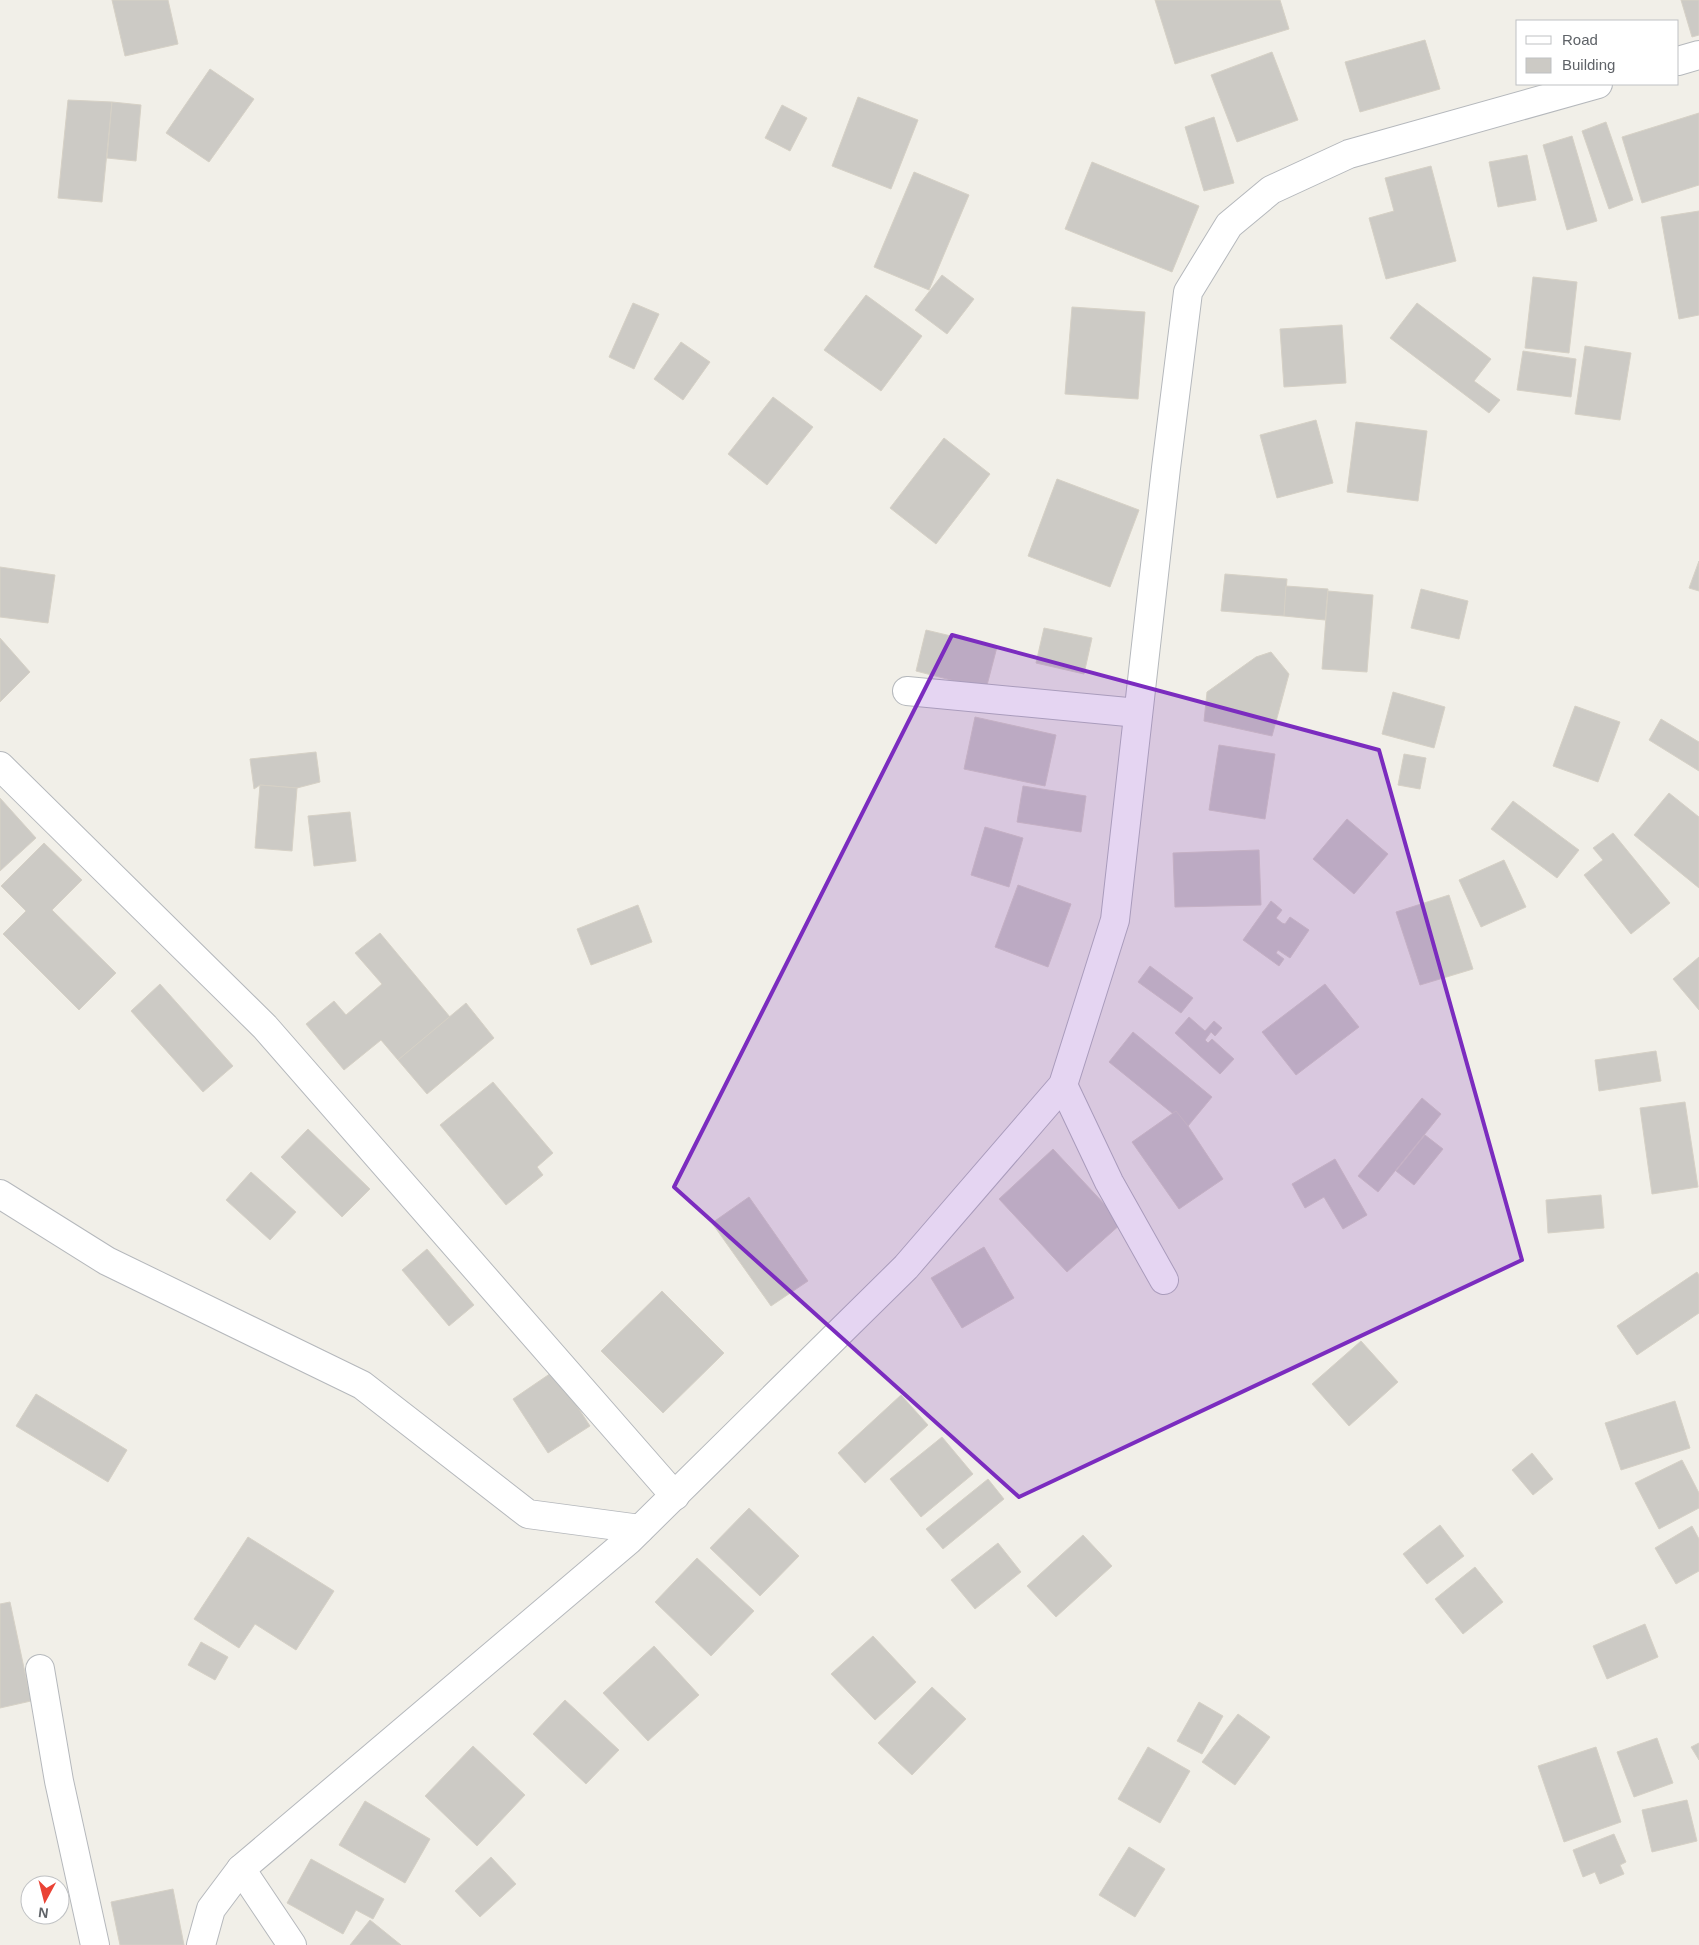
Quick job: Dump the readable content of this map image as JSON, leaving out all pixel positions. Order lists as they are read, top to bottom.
{
  "legend": ["Road", "Building"],
  "north": "bottom"
}
